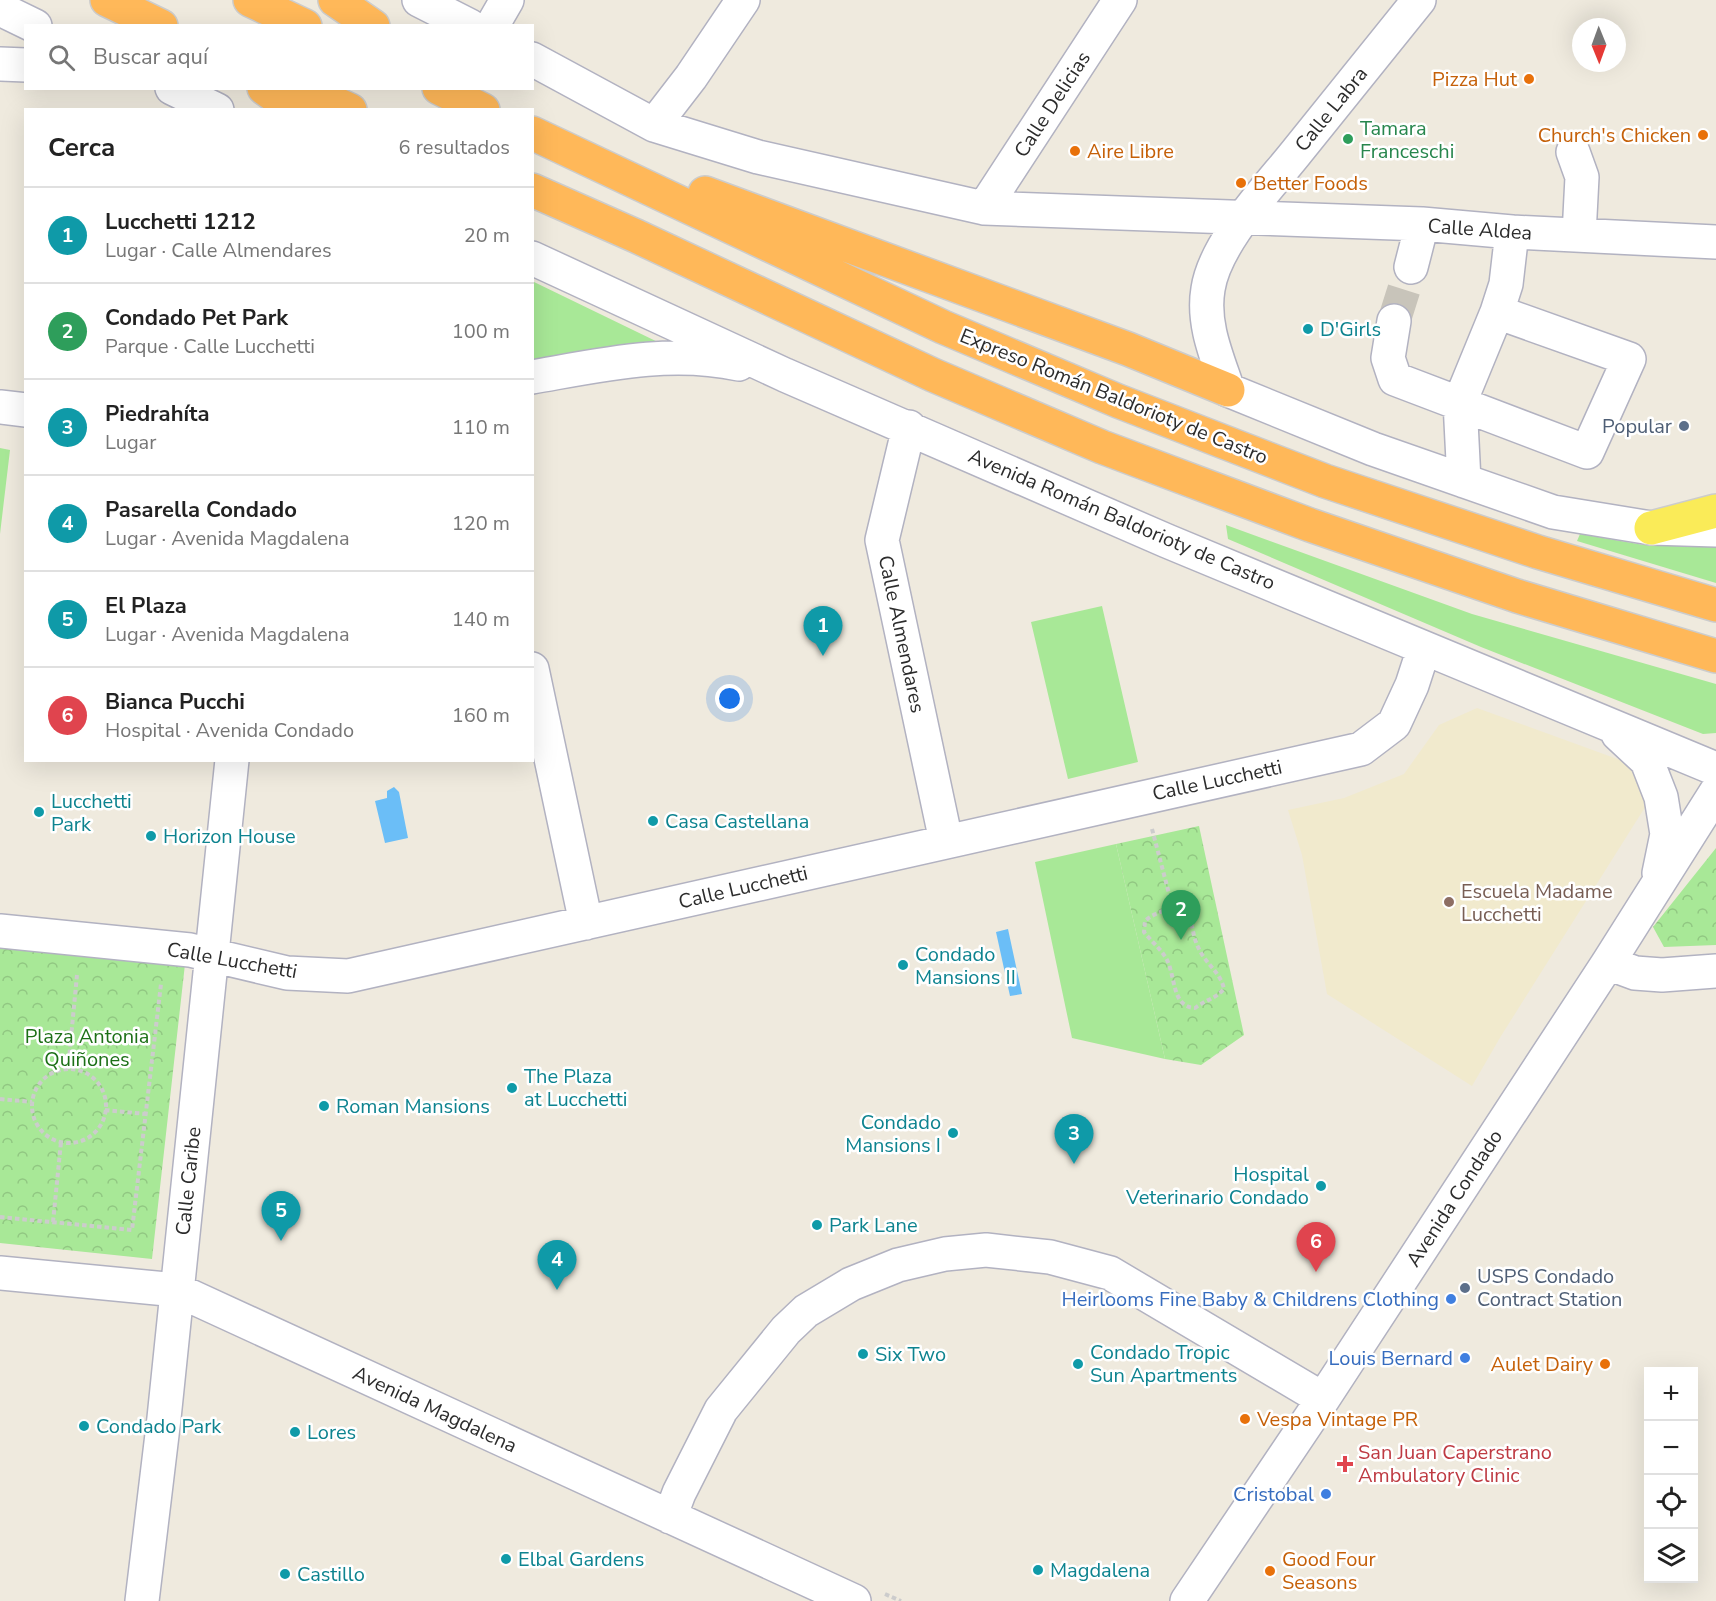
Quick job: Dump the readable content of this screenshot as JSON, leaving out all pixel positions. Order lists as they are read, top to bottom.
{
  "streets": {
    "highway": ["Expreso Román Baldorioty de Castro"],
    "street": [
      "Calle Delicias",
      "Calle Labra",
      "Calle Aldea",
      "Avenida Román Baldorioty de Castro",
      "Calle Almendares",
      "Calle Lucchetti",
      "Calle Caribe",
      "Avenida Condado",
      "Avenida Magdalena"
    ]
  },
  "crossings": [
    ["Calle Labra", "Calle Aldea"],
    ["Avenida Román Baldorioty de Castro", "Calle Almendares"],
    ["Avenida Román Baldorioty de Castro", "Calle Lucchetti"],
    ["Calle Almendares", "Calle Lucchetti"],
    ["Calle Lucchetti", "Calle Caribe"],
    ["Calle Caribe", "Avenida Magdalena"]
  ],
  "parks": ["Plaza Antonia Quiñones"],
  "places": {
    "other": [
      "Pizza Hut",
      "Church's Chicken",
      "Tamara Franceschi",
      "Aire Libre",
      "Better Foods",
      "D'Girls",
      "Popular",
      "Lucchetti Park",
      "Casa Castellana",
      "Horizon House",
      "Escuela Madame Lucchetti",
      "Condado Mansions II",
      "The Plaza at Lucchetti",
      "Roman Mansions",
      "Condado Mansions I",
      "Hospital Veterinario Condado",
      "Park Lane",
      "USPS Condado Contract Station",
      "Heirlooms Fine Baby & Childrens Clothing",
      "Six Two",
      "Louis Bernard",
      "Condado Tropic Sun Apartments",
      "Aulet Dairy",
      "Vespa Vintage PR",
      "Condado Park",
      "Lores",
      "Cristobal",
      "Elbal Gardens",
      "Magdalena",
      "Good Four Seasons",
      "Castillo"
    ],
    "health": ["San Juan Caperstrano Ambulatory Clinic"]
  },
  "north": "bottom",
  "page": {
    "search": "Buscar aquí",
    "heading": ["Cerca", "6 resultados"],
    "list": [
      {
        "mark": "1",
        "name": "Lucchetti 1212",
        "note": "Lugar · Calle Almendares",
        "value": "20 m"
      },
      {
        "mark": "2",
        "name": "Condado Pet Park",
        "note": "Parque · Calle Lucchetti",
        "value": "100 m"
      },
      {
        "mark": "3",
        "name": "Piedrahíta",
        "note": "Lugar",
        "value": "110 m"
      },
      {
        "mark": "4",
        "name": "Pasarella Condado",
        "note": "Lugar · Avenida Magdalena",
        "value": "120 m"
      },
      {
        "mark": "5",
        "name": "El Plaza",
        "note": "Lugar · Avenida Magdalena",
        "value": "140 m"
      },
      {
        "mark": "6",
        "name": "Bianca Pucchi",
        "note": "Hospital · Avenida Condado",
        "value": "160 m"
      }
    ],
    "pins": [
      "1",
      "2",
      "3",
      "5",
      "6",
      "4"
    ],
    "map_buttons": ["+", "−"]
  }
}
